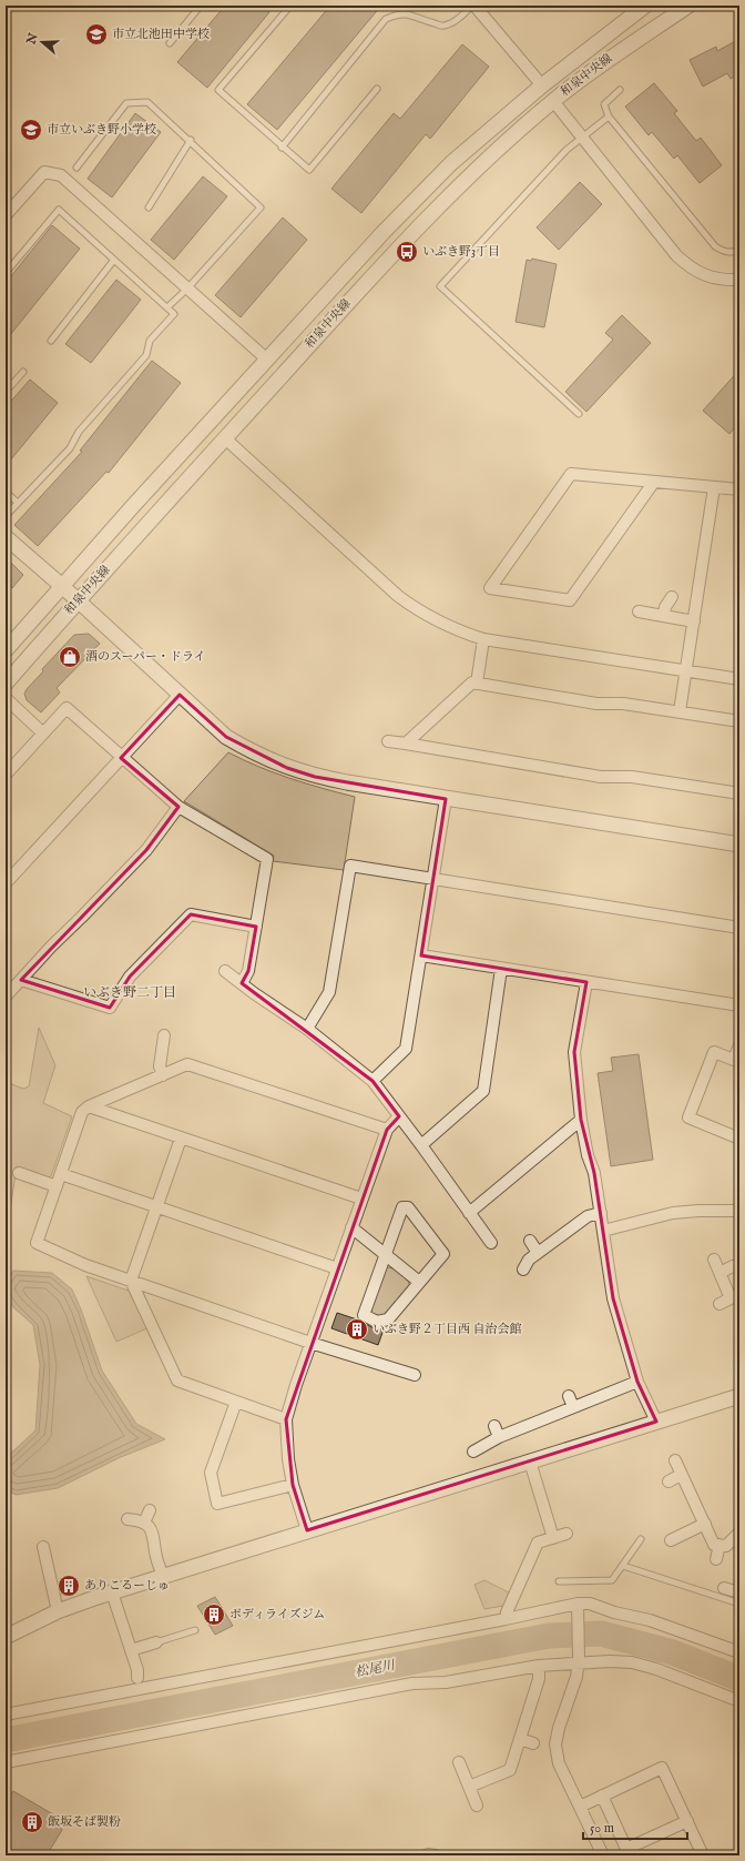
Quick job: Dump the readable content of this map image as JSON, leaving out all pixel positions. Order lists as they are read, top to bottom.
{
  "streets": {
    "street": ["和泉中央線"]
  },
  "districts": ["いぶき野二丁目"],
  "water": ["松尾川"],
  "places": {
    "school or university": ["市立北池田中学校", "市立いぶき野小学校"],
    "bus stop": ["いぶき野3丁目"],
    "shop": ["酒のスーパー・ドライ"],
    "building": [
      "いぶき野２丁目西 自治会館",
      "ありこるーじゅ",
      "ボディライズジム",
      "飯坂そば製粉"
    ]
  },
  "scale_bar": "50 m",
  "north": "left"
}
